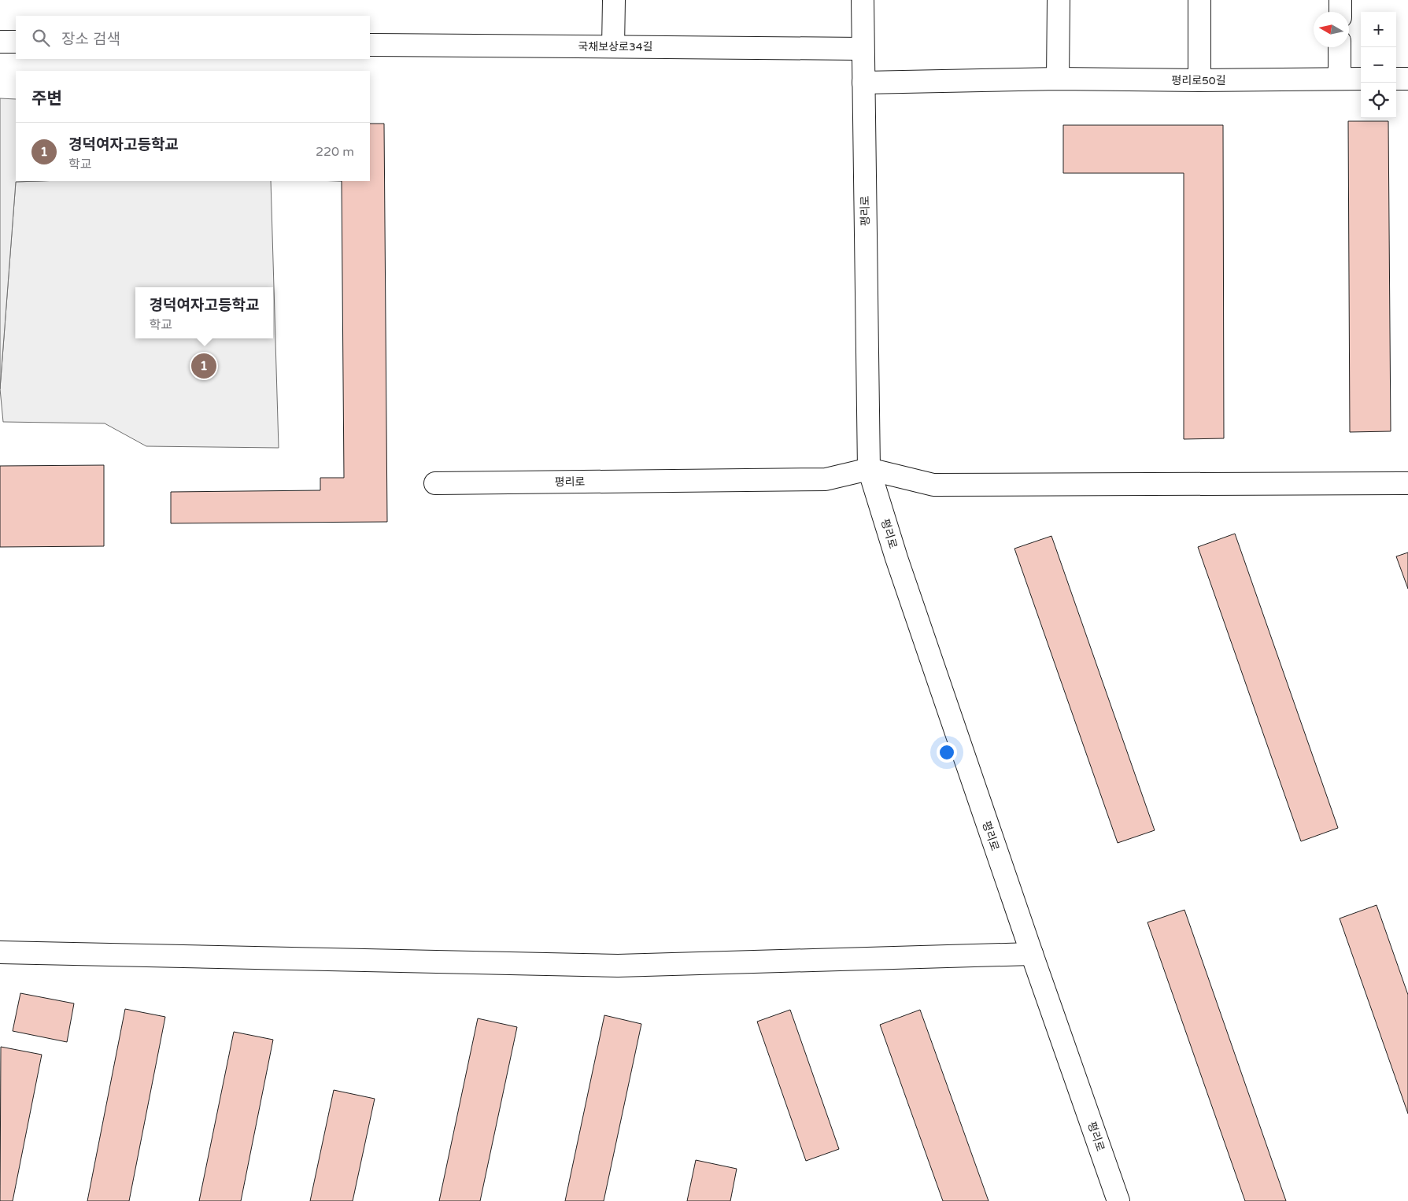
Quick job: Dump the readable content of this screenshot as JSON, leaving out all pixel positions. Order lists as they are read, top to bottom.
{
  "streets": {
    "street": ["국채보상로34길", "평리로50길", "평리로"]
  },
  "crossings": [
    ["국채보상로34길", "평리로"],
    ["평리로50길", "평리로"]
  ],
  "north": "left",
  "page": {
    "map_buttons": ["+", "−"],
    "search": "장소 검색",
    "heading": "주변",
    "list": [
      {
        "mark": "1",
        "name": "경덕여자고등학교",
        "note": "학교",
        "value": "220 m"
      }
    ],
    "popup": ["경덕여자고등학교", "학교"],
    "pins": "1"
  }
}
